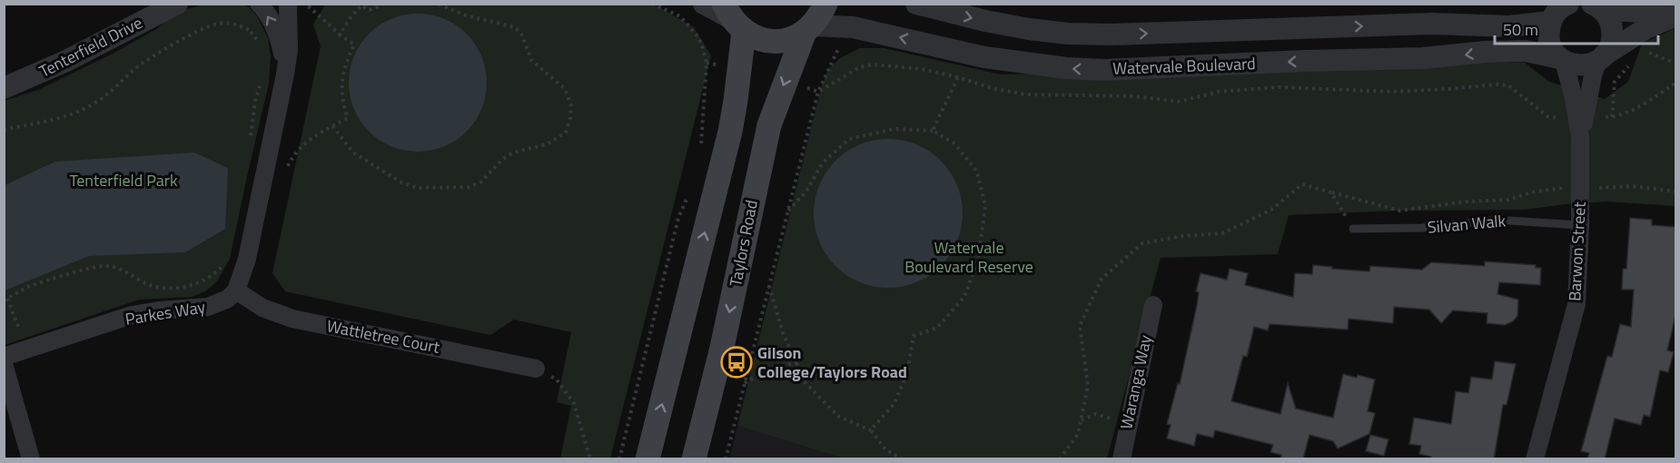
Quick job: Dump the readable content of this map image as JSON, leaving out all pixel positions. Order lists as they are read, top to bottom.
{
  "streets": {
    "main road": ["Taylors Road"],
    "street": [
      "Tenterfield Drive",
      "Watervale Boulevard",
      "Barwon Street",
      "Parkes Way",
      "Wattletree Court",
      "Waranga Way"
    ],
    "lane": ["Silvan Walk"]
  },
  "crossings": [
    ["Watervale Boulevard", "Taylors Road"],
    ["Watervale Boulevard", "Barwon Street"],
    ["Silvan Walk", "Barwon Street"],
    ["Parkes Way", "Wattletree Court"]
  ],
  "parks": ["Tenterfield Park", "Watervale Boulevard Reserve"],
  "places": {
    "bus stop": ["Gilson College/Taylors Road"]
  },
  "scale_bar": "50 m"
}
